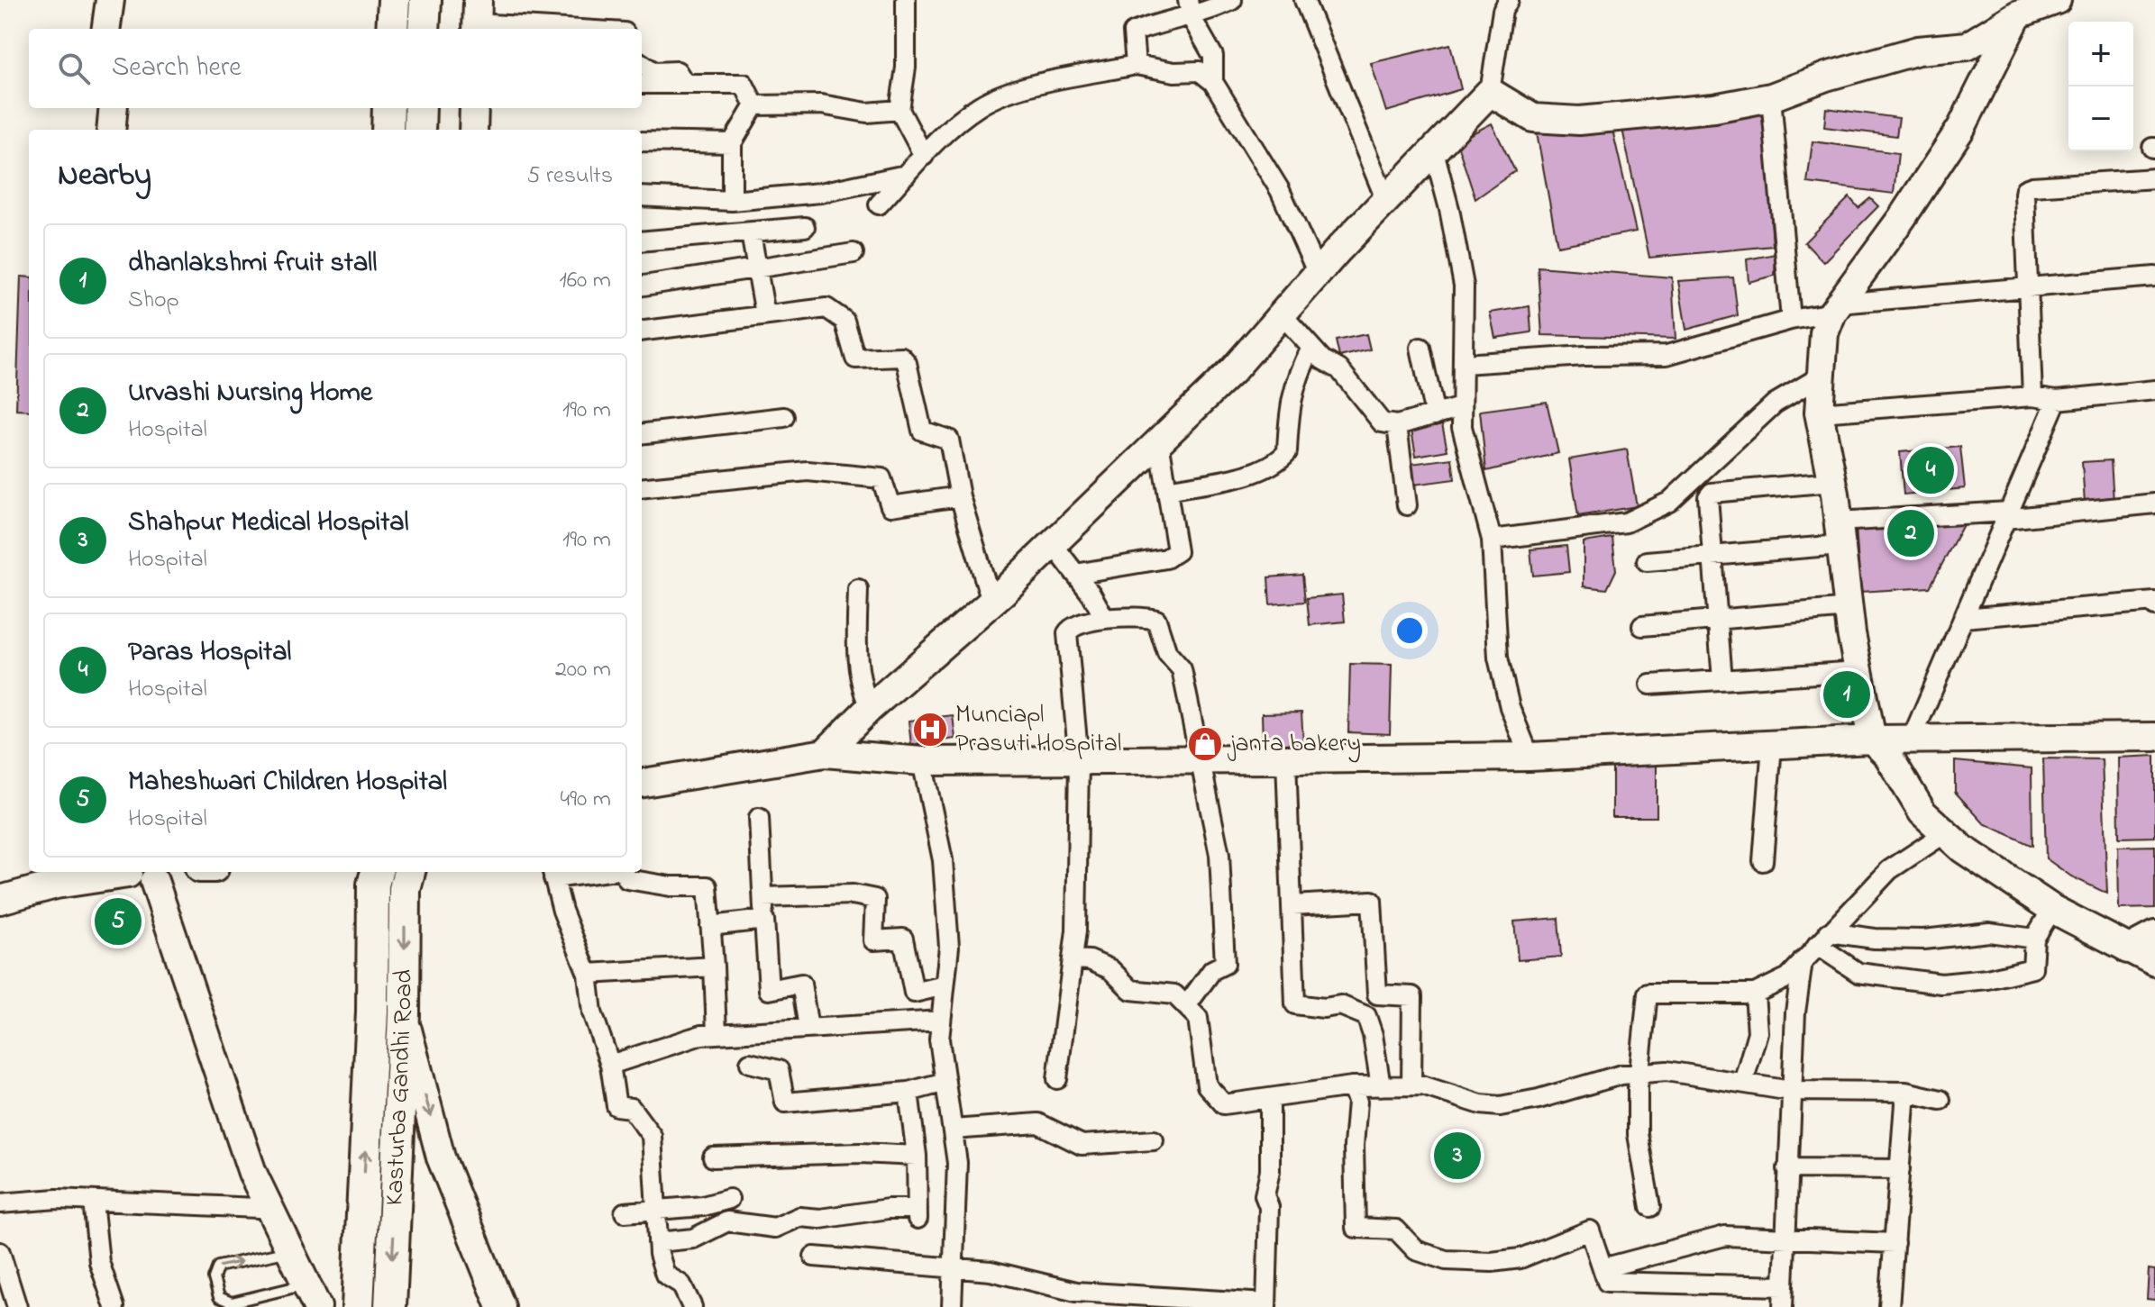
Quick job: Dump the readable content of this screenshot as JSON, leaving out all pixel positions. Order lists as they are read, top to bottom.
{
  "streets": {
    "main road": ["Kasturba Gandhi Road"]
  },
  "places": {
    "hospital": ["Munciapl Prasuti Hospital"],
    "shop": ["janta bakery"]
  },
  "page": {
    "map_buttons": ["+", "−"],
    "search": "Search here",
    "heading": ["Nearby", "5 results"],
    "list": [
      {
        "mark": "1",
        "name": "dhanlakshmi fruit stall",
        "note": "Shop",
        "value": "160 m"
      },
      {
        "mark": "2",
        "name": "Urvashi Nursing Home",
        "note": "Hospital",
        "value": "190 m"
      },
      {
        "mark": "3",
        "name": "Shahpur Medical Hospital",
        "note": "Hospital",
        "value": "190 m"
      },
      {
        "mark": "4",
        "name": "Paras Hospital",
        "note": "Hospital",
        "value": "200 m"
      },
      {
        "mark": "5",
        "name": "Maheshwari Children Hospital",
        "note": "Hospital",
        "value": "490 m"
      }
    ],
    "pins": [
      "4",
      "2",
      "1",
      "5",
      "3"
    ]
  }
}
